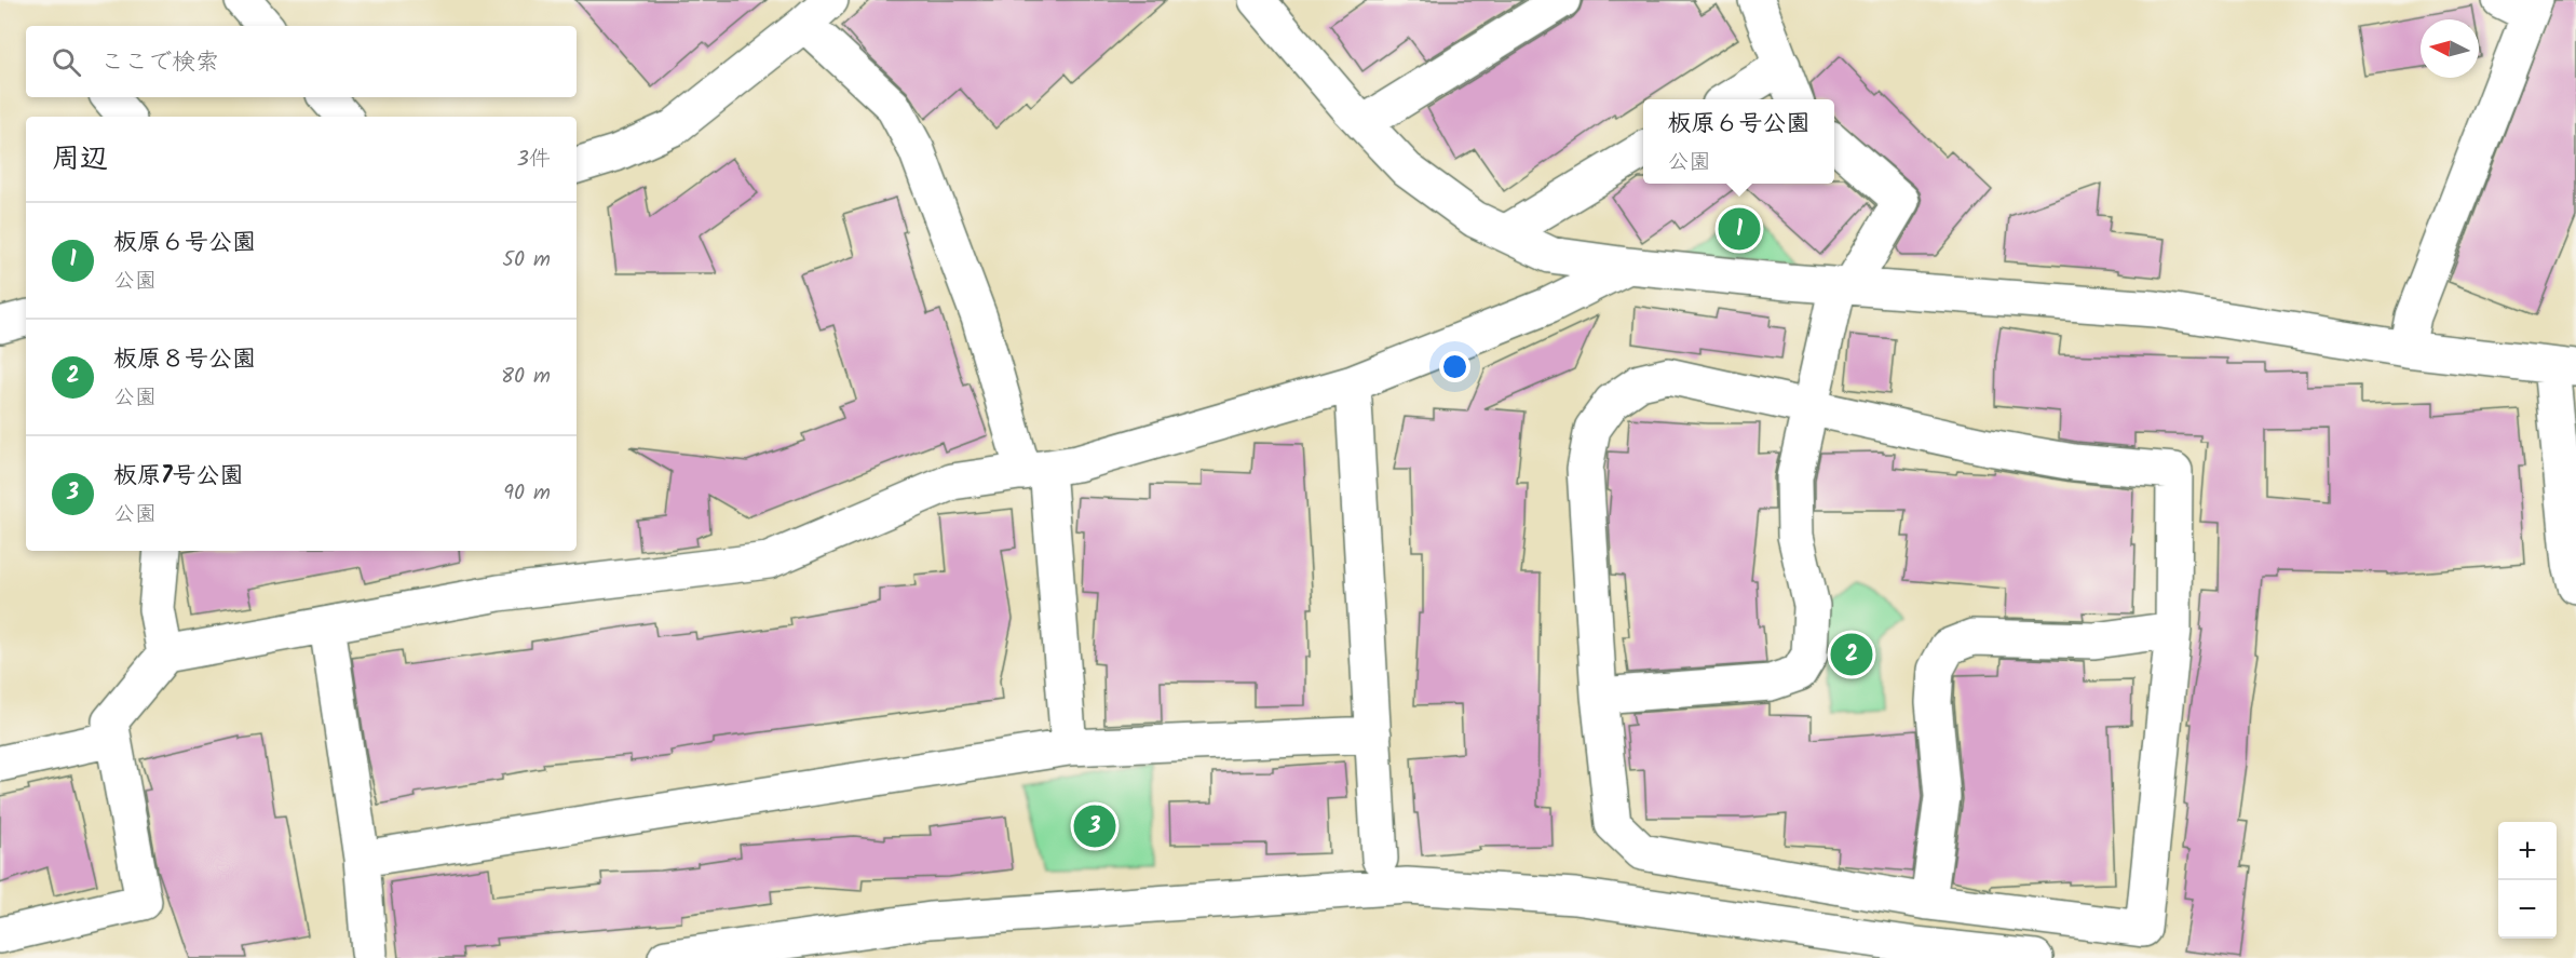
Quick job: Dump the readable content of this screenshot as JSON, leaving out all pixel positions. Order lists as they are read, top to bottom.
{
  "north": "left",
  "page": {
    "search": "ここで検索",
    "popup": ["板原６号公園", "公園"],
    "heading": ["周辺", "3件"],
    "list": [
      {
        "mark": "1",
        "name": "板原６号公園",
        "note": "公園",
        "value": "50 m"
      },
      {
        "mark": "2",
        "name": "板原８号公園",
        "note": "公園",
        "value": "80 m"
      },
      {
        "mark": "3",
        "name": "板原7号公園",
        "note": "公園",
        "value": "90 m"
      }
    ],
    "pins": ["1", "2", "3"],
    "map_buttons": ["+", "−"]
  }
}
